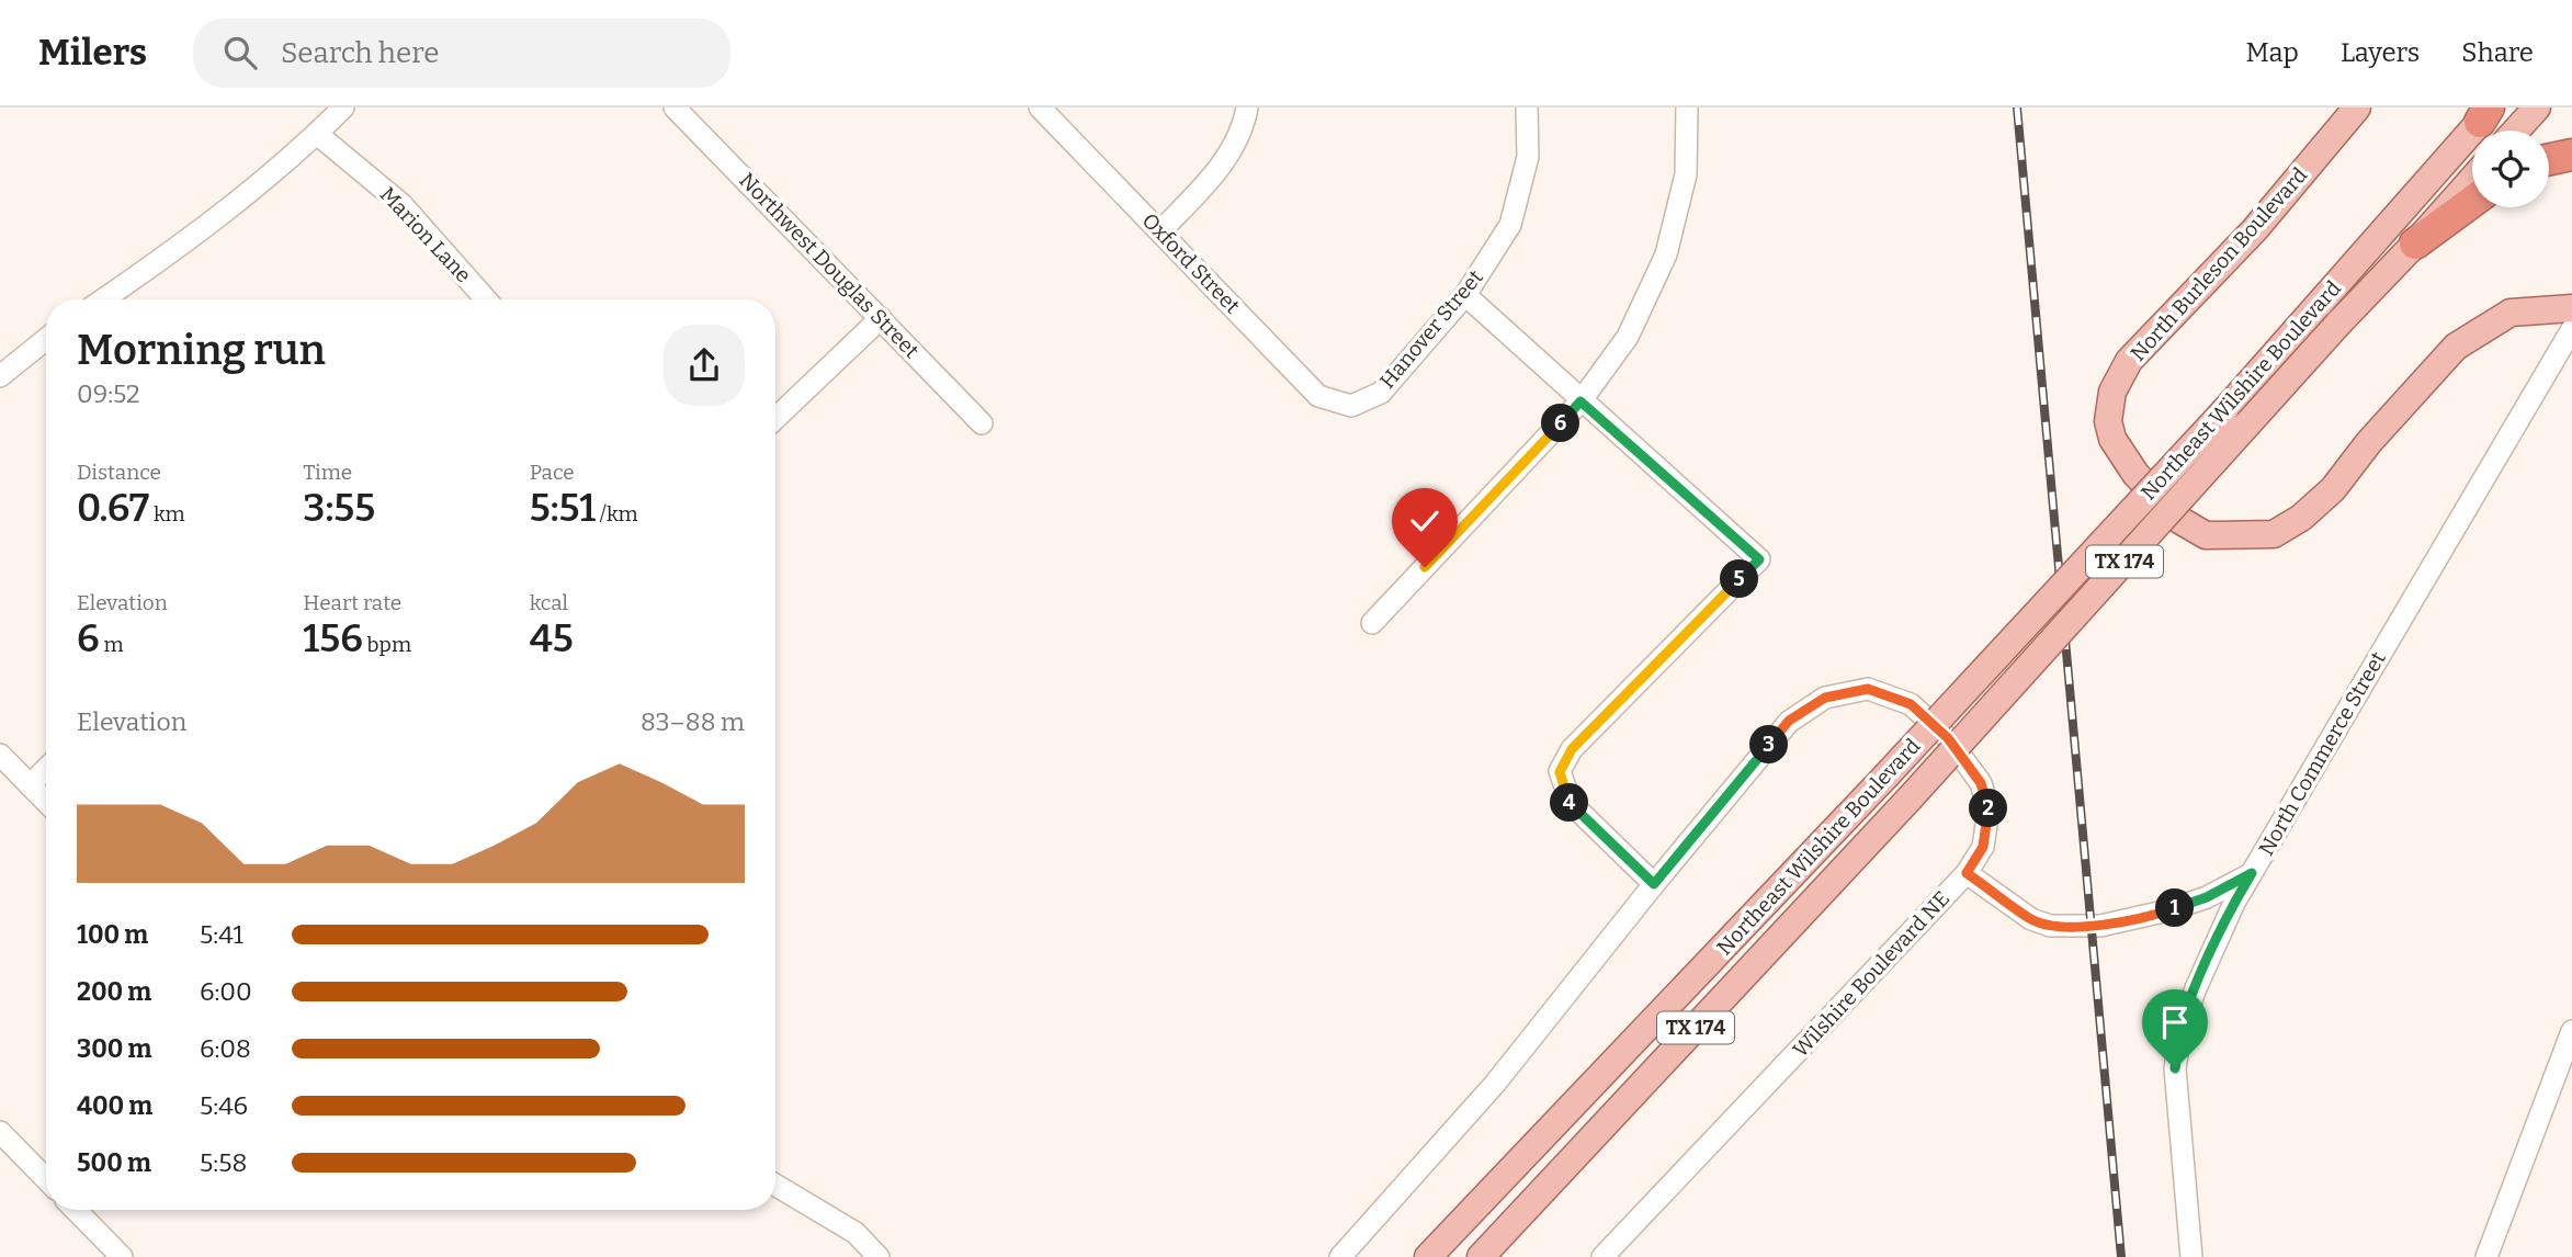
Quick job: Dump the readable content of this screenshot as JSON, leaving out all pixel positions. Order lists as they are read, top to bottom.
{
  "streets": {
    "main road": ["North Burleson Boulevard", "Northeast Wilshire Boulevard", "TX 174"],
    "street": [
      "Marion Lane",
      "Oxford Street",
      "Northwest Douglas Street",
      "Hanover Street",
      "North Commerce Street",
      "Wilshire Boulevard NE"
    ]
  },
  "crossings": [
    ["Oxford Street", "Hanover Street"]
  ],
  "page": {
    "header": "Milers",
    "search": "Search here",
    "nav": ["Map", "Layers", "Share"],
    "heading": ["Morning run", "09:52"],
    "pins": [
      "6",
      "5",
      "3",
      "4",
      "2",
      "1"
    ],
    "stats": [
      ["Distance", "0.67 km"],
      ["Time", "3:55"],
      ["Pace", "5:51 /km"],
      ["Elevation", "6 m"],
      ["Heart rate", "156 bpm"],
      ["kcal", "45"]
    ],
    "chart": ["Elevation", "83–88 m"],
    "list": [
      {
        "name": "100 m",
        "note": "5:41"
      },
      {
        "name": "200 m",
        "note": "6:00"
      },
      {
        "name": "300 m",
        "note": "6:08"
      },
      {
        "name": "400 m",
        "note": "5:46"
      },
      {
        "name": "500 m",
        "note": "5:58"
      }
    ]
  }
}
